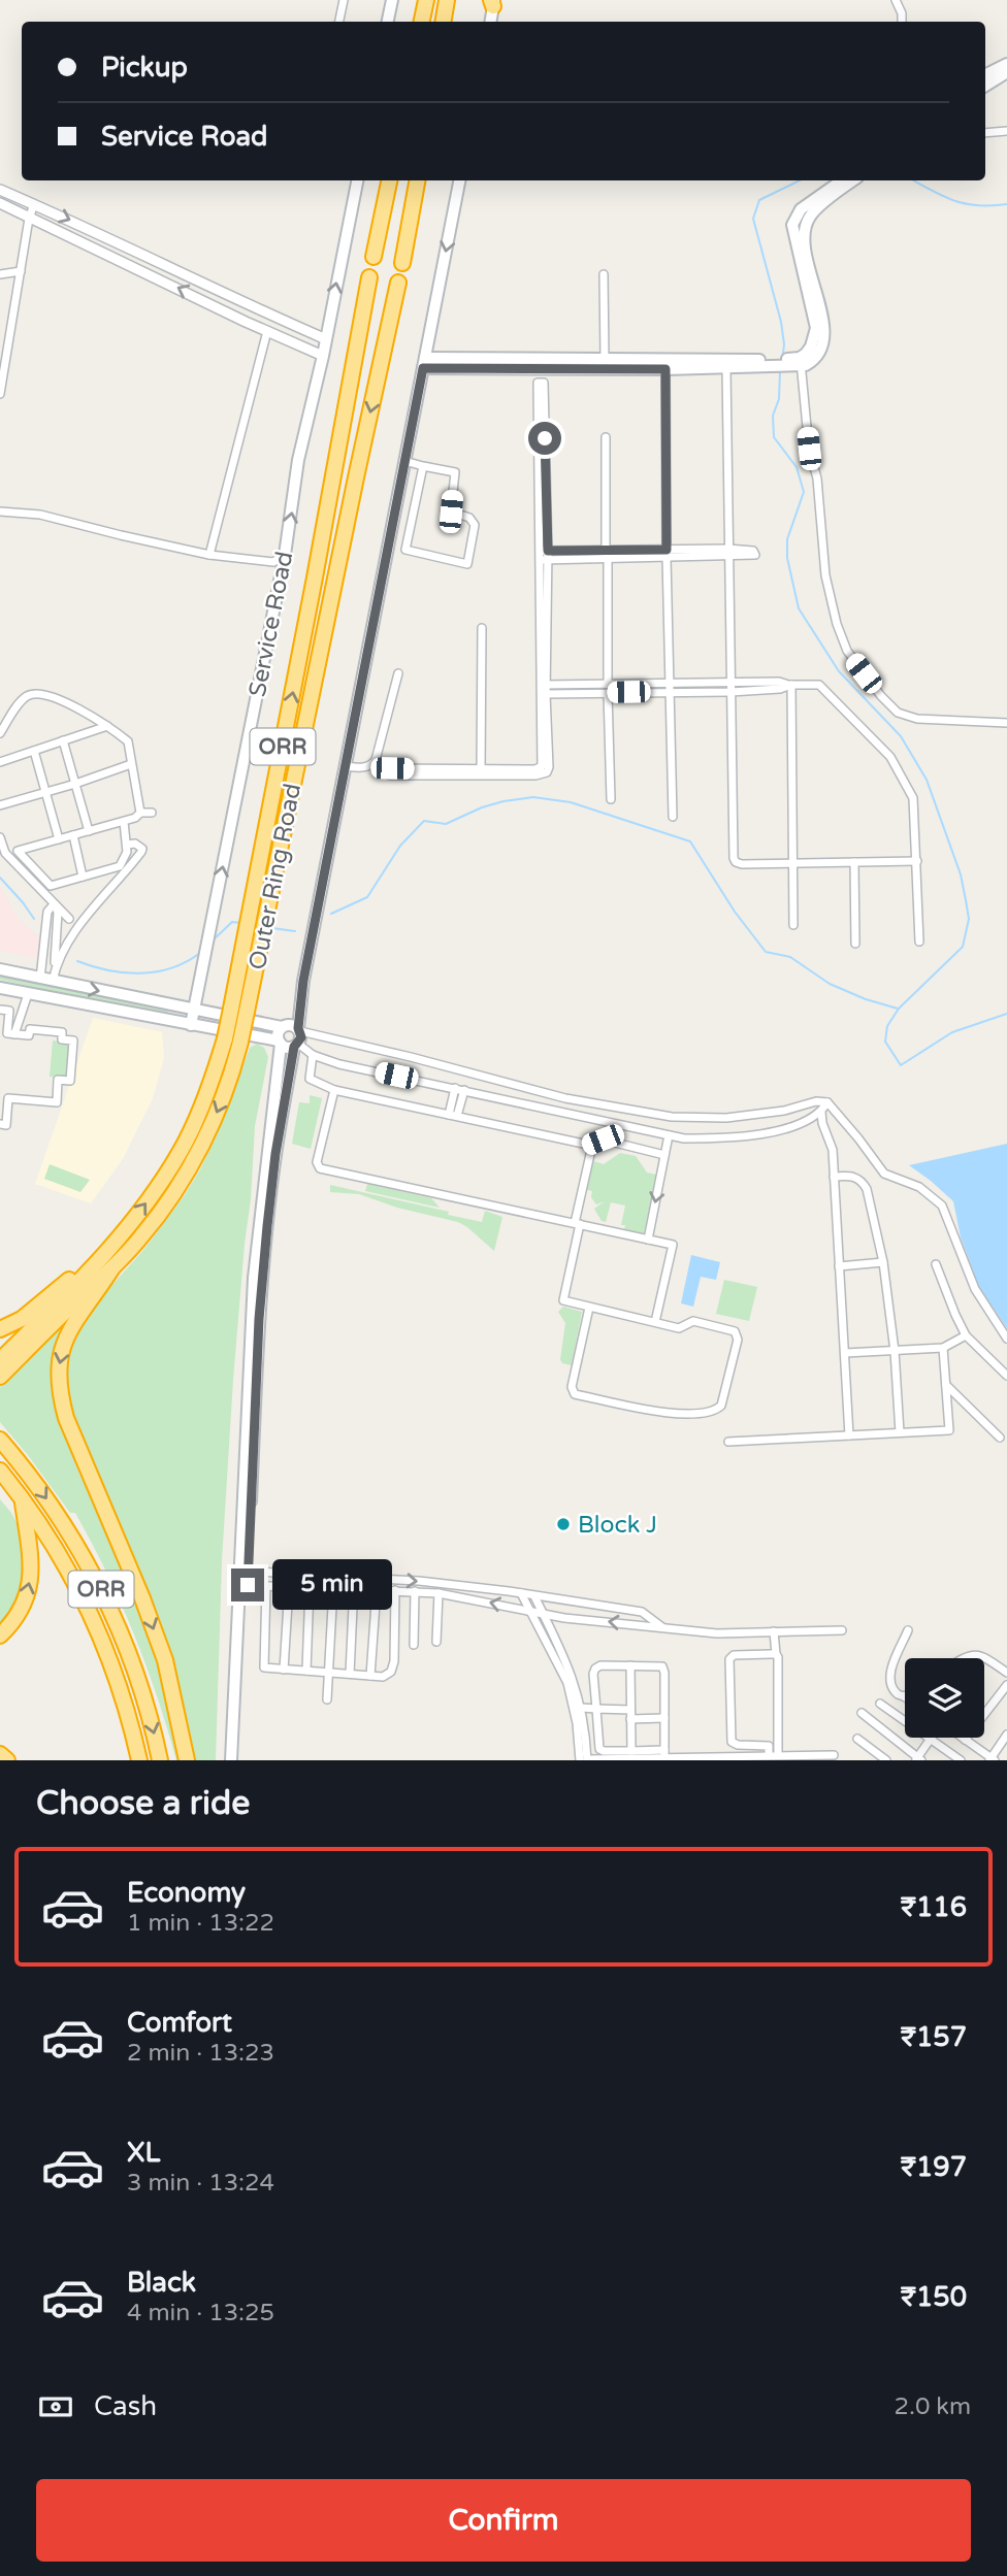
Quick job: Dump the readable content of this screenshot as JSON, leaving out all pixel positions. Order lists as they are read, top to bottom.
{
  "streets": {
    "highway": ["ORR", "Outer Ring Road"],
    "main road": ["Service Road"]
  },
  "one_way": ["Service Road"],
  "places": ["Block J"],
  "page": {
    "banner": ["Pickup", "Service Road"],
    "bubble": "5 min",
    "heading": "Choose a ride",
    "list": [
      {
        "name": "Economy",
        "note": "1 min · 13:22",
        "value": "₹116"
      },
      {
        "name": "Comfort",
        "note": "2 min · 13:23",
        "value": "₹157"
      },
      {
        "name": "XL",
        "note": "3 min · 13:24",
        "value": "₹197"
      },
      {
        "name": "Black",
        "note": "4 min · 13:25",
        "value": "₹150"
      }
    ],
    "pay": ["Cash", "2.0 km"],
    "buttons": "Confirm"
  }
}
